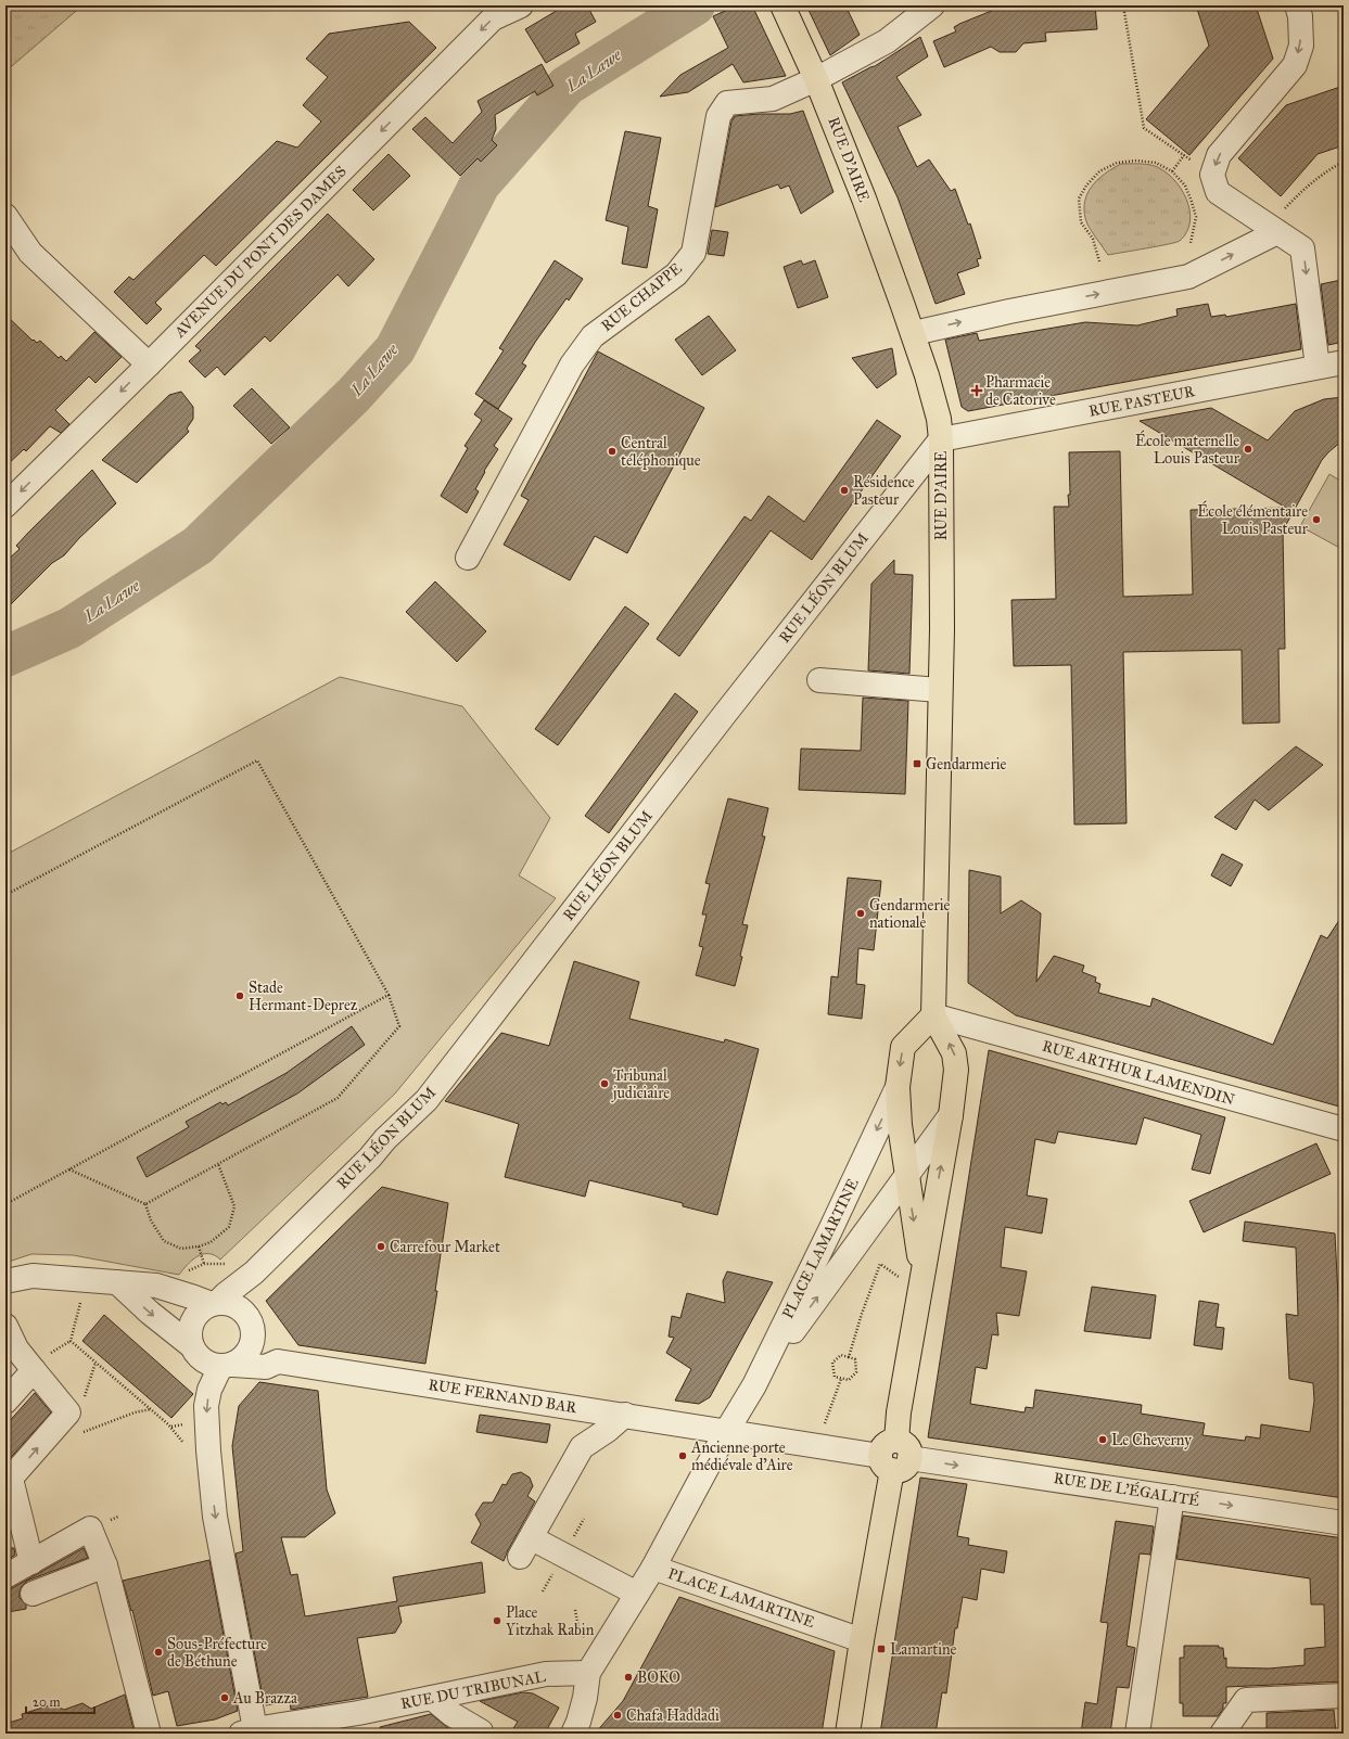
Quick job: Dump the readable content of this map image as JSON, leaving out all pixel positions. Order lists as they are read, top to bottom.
{
  "streets": {
    "main road": ["RUE D'AIRE", "PLACE LAMARTINE"],
    "street": [
      "AVENUE DU PONT DES DAMES",
      "RUE CHAPPE",
      "RUE PASTEUR",
      "RUE LÉON BLUM",
      "RUE ARTHUR LAMENDIN",
      "RUE FERNAND BAR",
      "RUE DE L'ÉGALITÉ",
      "RUE DU TRIBUNAL"
    ]
  },
  "crossings": [
    ["RUE D'AIRE", "RUE CHAPPE"],
    ["RUE D'AIRE", "RUE PASTEUR"],
    ["RUE D'AIRE", "RUE LÉON BLUM"],
    ["RUE D'AIRE", "RUE ARTHUR LAMENDIN"],
    ["RUE D'AIRE", "PLACE LAMARTINE"],
    ["RUE PASTEUR", "RUE LÉON BLUM"],
    ["RUE ARTHUR LAMENDIN", "PLACE LAMARTINE"],
    ["PLACE LAMARTINE", "RUE FERNAND BAR"],
    ["PLACE LAMARTINE", "RUE DE L'ÉGALITÉ"]
  ],
  "one_way": ["AVENUE DU PONT DES DAMES", "RUE DE L'ÉGALITÉ"],
  "water": ["La Lawe"],
  "places": {
    "health": ["Pharmacie de Catorive"],
    "other": [
      "École maternelle Louis Pasteur",
      "Central téléphonique",
      "Résidence Pasteur",
      "École élémentaire Louis Pasteur",
      "Gendarmerie nationale",
      "Stade Hermant-Deprez",
      "Tribunal judiciaire",
      "Carrefour Market",
      "Le Cheverny",
      "Ancienne porte médiévale d'Aire",
      "Place Yitzhak Rabin",
      "Sous-Préfecture de Béthune",
      "BOKO",
      "Au Brazza",
      "Chafa Haddadi"
    ],
    "transit": ["Gendarmerie", "Lamartine"]
  },
  "scale_bar": "20 m"
}
